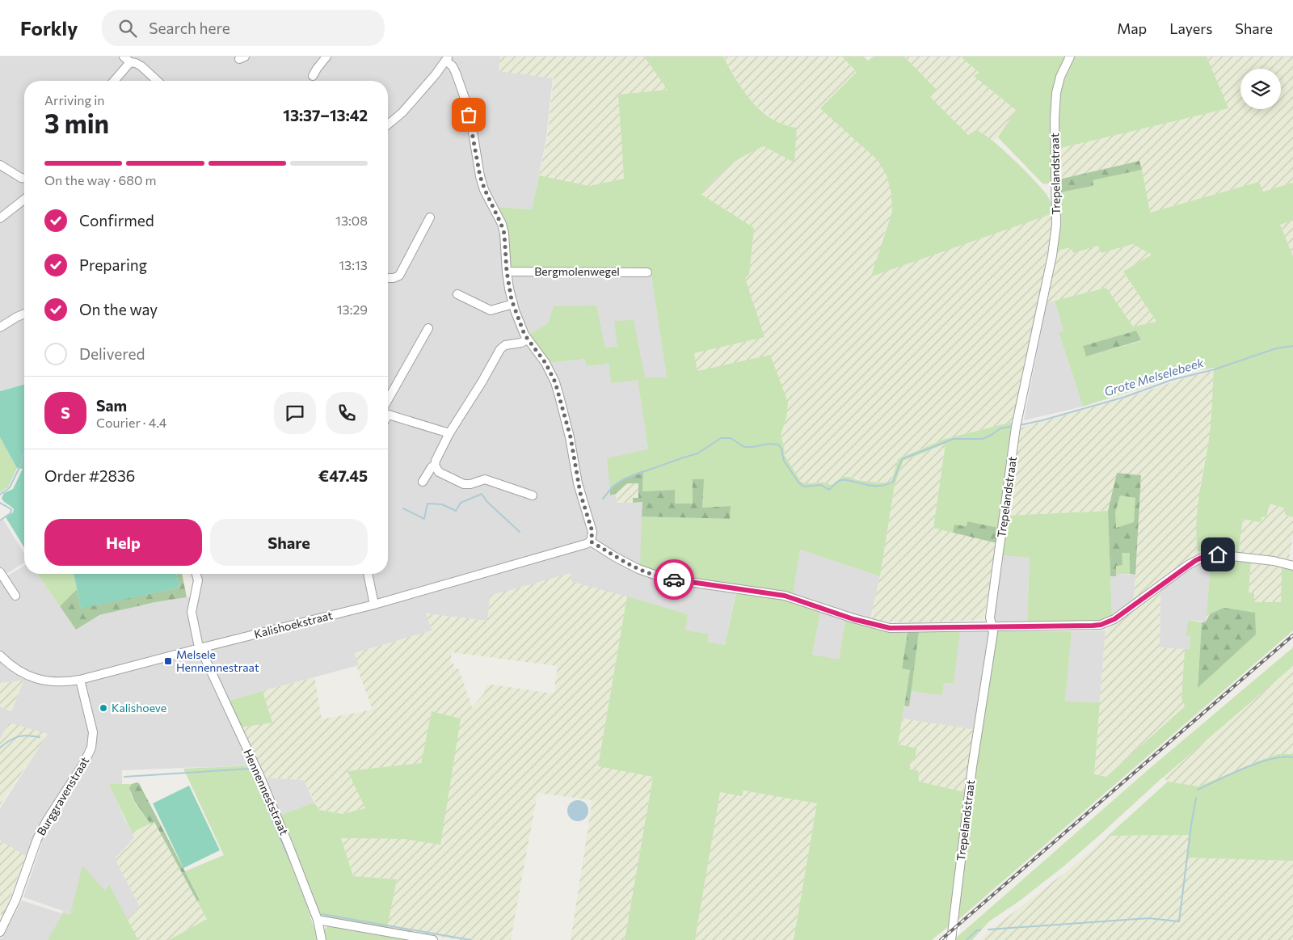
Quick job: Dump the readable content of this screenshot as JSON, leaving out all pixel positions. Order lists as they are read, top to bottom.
{
  "streets": {
    "street": [
      "Trepelandstraat",
      "Bergmolenwegel",
      "Kalishoekstraat",
      "Hennenneststraat",
      "Burggravenstraat"
    ]
  },
  "crossings": [
    ["Kalishoekstraat", "Hennenneststraat"],
    ["Kalishoekstraat", "Burggravenstraat"]
  ],
  "water": ["Grote Melselebeek"],
  "places": {
    "transit": ["Melsele Hennennestraat"],
    "other": ["Kalishoeve"]
  },
  "page": {
    "header": "Forkly",
    "search": "Search here",
    "nav": ["Map", "Layers", "Share"],
    "heading": ["3 min", "Arriving in", "13:37–13:42"],
    "panel": [
      "Sam",
      "Courier · 4.4",
      "Order #2836",
      "€47.45"
    ],
    "bar": "On the way · 680 m",
    "list": [
      ["Confirmed", "13:08"],
      ["Preparing", "13:13"],
      ["On the way", "13:29"],
      "Delivered"
    ],
    "round": "S",
    "buttons": ["Help", "Share"]
  }
}
